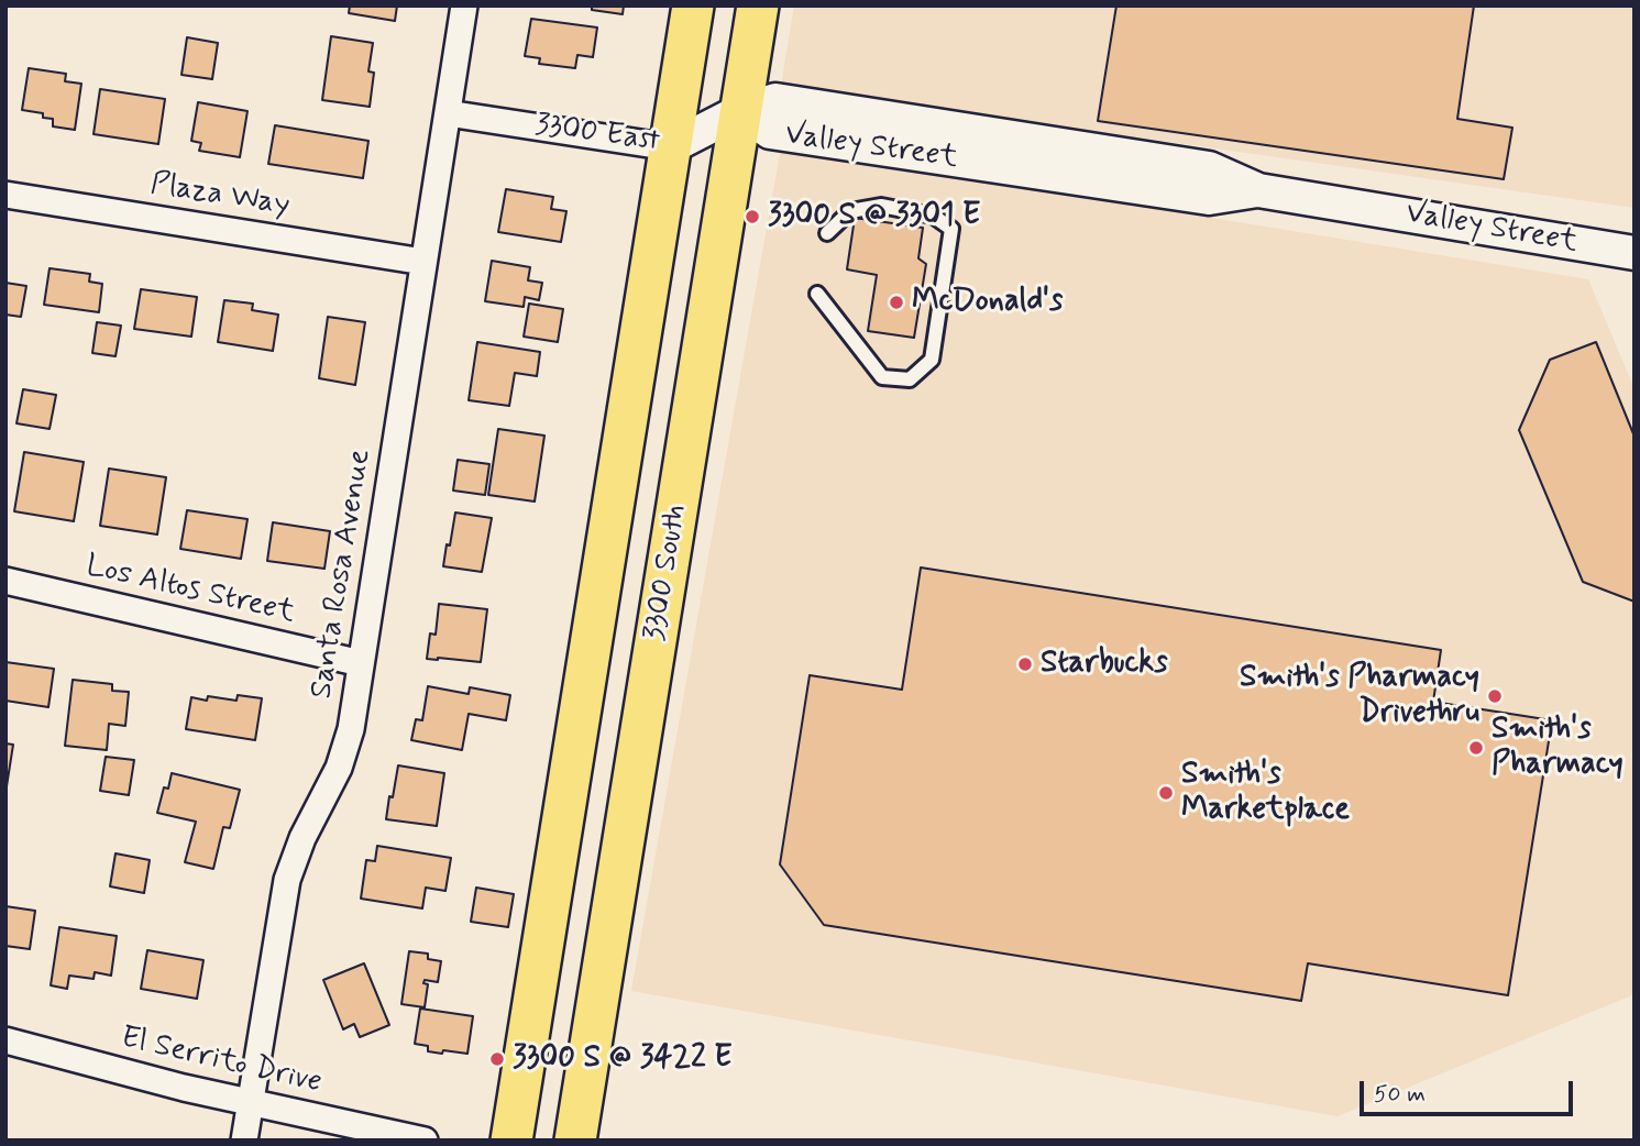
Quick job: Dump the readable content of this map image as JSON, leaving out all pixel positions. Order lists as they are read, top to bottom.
{
  "streets": {
    "main road": ["3300 South"],
    "street": [
      "3300 East",
      "Valley Street",
      "Plaza Way",
      "Santa Rosa Avenue",
      "Los Altos Street",
      "El Serrito Drive"
    ]
  },
  "crossings": [
    ["3300 East", "Valley Street"],
    ["3300 East", "3300 South"],
    ["3300 East", "Santa Rosa Avenue"],
    ["Valley Street", "3300 South"],
    ["Plaza Way", "Santa Rosa Avenue"],
    ["Santa Rosa Avenue", "Los Altos Street"],
    ["Santa Rosa Avenue", "El Serrito Drive"]
  ],
  "places": [
    "3300 S @ 3301 E",
    "McDonald's",
    "Starbucks",
    "Smith's Pharmacy Drivethru",
    "Smith's Pharmacy",
    "Smith's Marketplace",
    "3300 S @ 3422 E"
  ],
  "scale_bar": "50 m"
}
